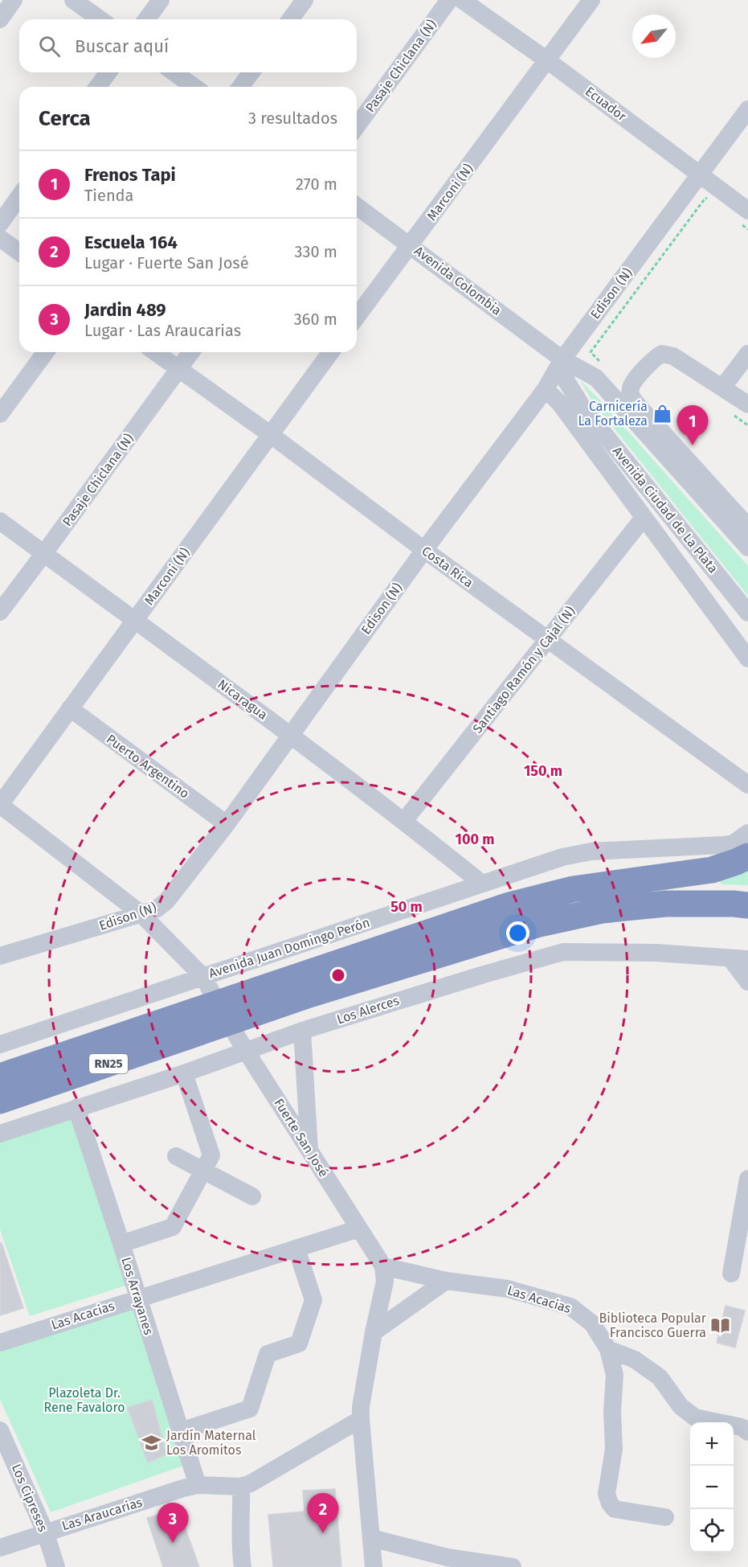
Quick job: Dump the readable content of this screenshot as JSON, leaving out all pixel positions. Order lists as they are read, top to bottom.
{
  "streets": {
    "highway": ["RN25"],
    "street": [
      "Pasaje Chiclana (N)",
      "Ecuador",
      "Marconi (N)",
      "Avenida Colombia",
      "Edison (N)",
      "Avenida Ciudad de La Plata",
      "Costa Rica",
      "Santiago Ramón y Cajal (N)",
      "Nicaragua",
      "Puerto Argentino",
      "Avenida Juan Domingo Perón",
      "Los Alerces",
      "Fuerte San José",
      "Los Arrayanes",
      "Las Acacias",
      "Los Cipreses",
      "Las Araucarias"
    ]
  },
  "crossings": [
    ["Pasaje Chiclana (N)", "Costa Rica"],
    ["Pasaje Chiclana (N)", "Nicaragua"],
    ["Ecuador", "Marconi (N)"],
    ["Ecuador", "Edison (N)"],
    ["Marconi (N)", "Avenida Colombia"],
    ["Marconi (N)", "Costa Rica"],
    ["Marconi (N)", "Nicaragua"],
    ["Marconi (N)", "Puerto Argentino"],
    ["Marconi (N)", "Fuerte San José"],
    ["Avenida Colombia", "Edison (N)"],
    ["Avenida Colombia", "Avenida Ciudad de La Plata"],
    ["Edison (N)", "Avenida Ciudad de La Plata"],
    ["Edison (N)", "Costa Rica"],
    ["Edison (N)", "Nicaragua"],
    ["Edison (N)", "Puerto Argentino"],
    ["Edison (N)", "Fuerte San José"],
    ["Avenida Ciudad de La Plata", "Santiago Ramón y Cajal (N)"],
    ["Costa Rica", "Santiago Ramón y Cajal (N)"],
    ["Santiago Ramón y Cajal (N)", "Nicaragua"],
    ["Nicaragua", "Avenida Juan Domingo Perón"],
    ["Avenida Juan Domingo Perón", "Fuerte San José"],
    ["Los Alerces", "Fuerte San José"],
    ["Los Alerces", "Los Arrayanes"],
    ["Fuerte San José", "Las Acacias"],
    ["Los Arrayanes", "Las Acacias"],
    ["Los Arrayanes", "Las Araucarias"],
    ["Los Cipreses", "Las Araucarias"]
  ],
  "parks": ["Plazoleta Dr. Rene Favaloro"],
  "places": {
    "shop": ["Carnicería La Fortaleza"],
    "library": ["Biblioteca Popular Francisco Guerra"],
    "school or university": ["Jardín Maternal Los Aromitos"]
  },
  "north": "bottom left",
  "page": {
    "search": "Buscar aquí",
    "heading": ["Cerca", "3 resultados"],
    "list": [
      {
        "mark": "1",
        "name": "Frenos Tapi",
        "note": "Tienda",
        "value": "270 m"
      },
      {
        "mark": "2",
        "name": "Escuela 164",
        "note": "Lugar · Fuerte San José",
        "value": "330 m"
      },
      {
        "mark": "3",
        "name": "Jardin 489",
        "note": "Lugar · Las Araucarias",
        "value": "360 m"
      }
    ],
    "pins": ["1", "2", "3"],
    "map_buttons": ["+", "−"]
  },
  "rings": ["150 m", "100 m", "50 m"]
}
